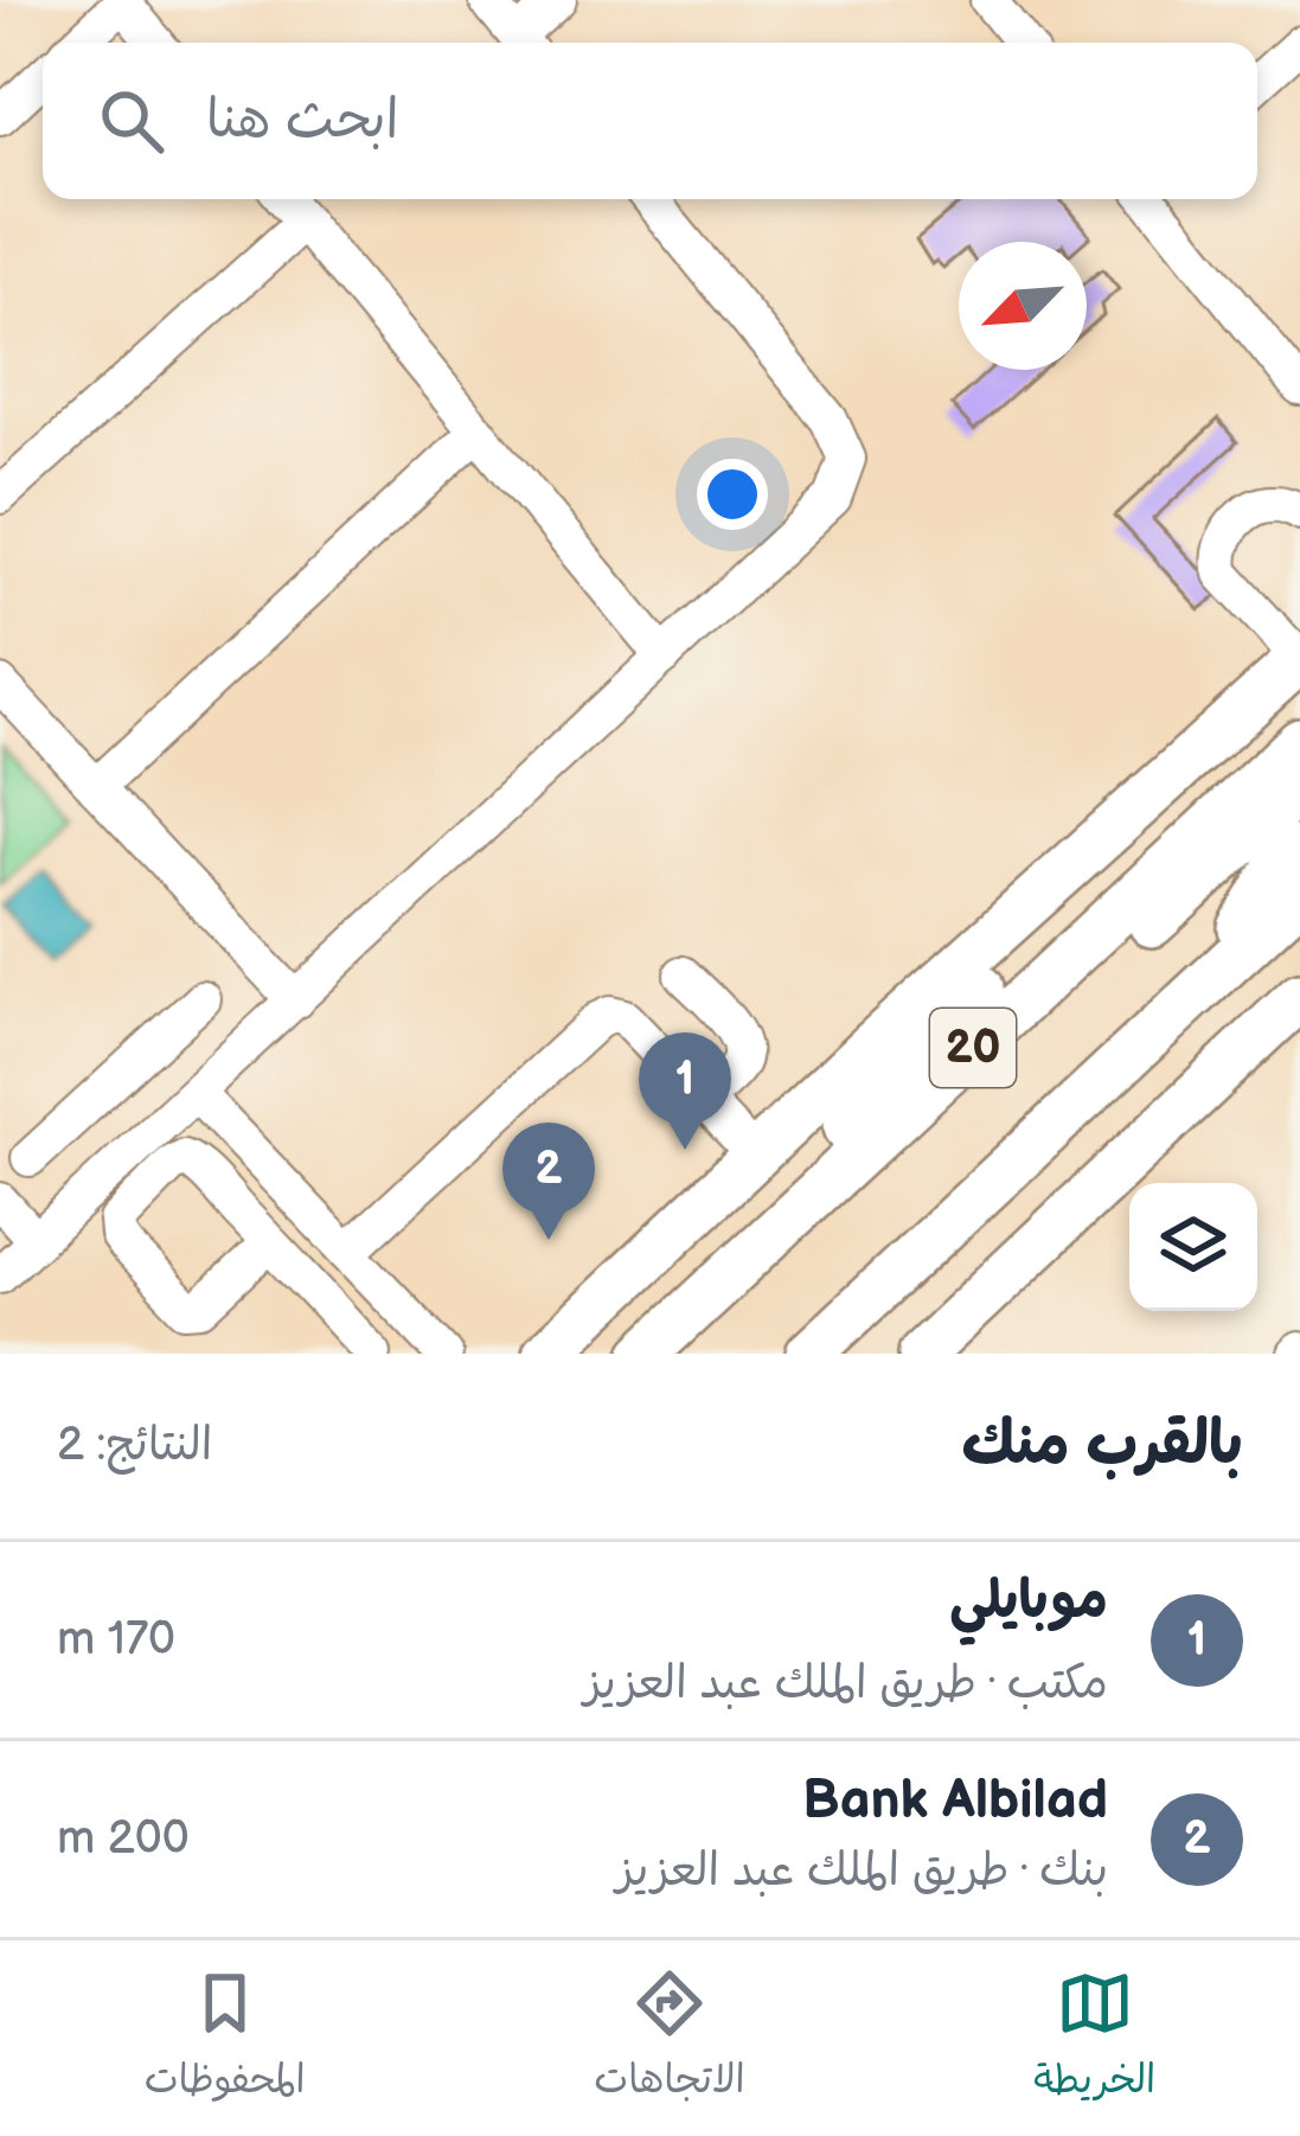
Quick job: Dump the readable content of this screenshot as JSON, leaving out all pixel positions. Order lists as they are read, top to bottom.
{
  "streets": {
    "main road": ["20"]
  },
  "north": "bottom left",
  "page": {
    "search": "ابحث هنا",
    "pins": ["1", "2"],
    "heading": ["بالقرب منك", "النتائج: 2"],
    "list": [
      {
        "mark": "1",
        "name": "موبايلي",
        "note": "مكتب · طريق الملك عبد العزيز",
        "value": "170 m"
      },
      {
        "mark": "2",
        "name": "Bank Albilad",
        "note": "بنك · طريق الملك عبد العزيز",
        "value": "200 m"
      }
    ],
    "nav": ["الخريطة", "الاتجاهات", "المحفوظات"]
  }
}
